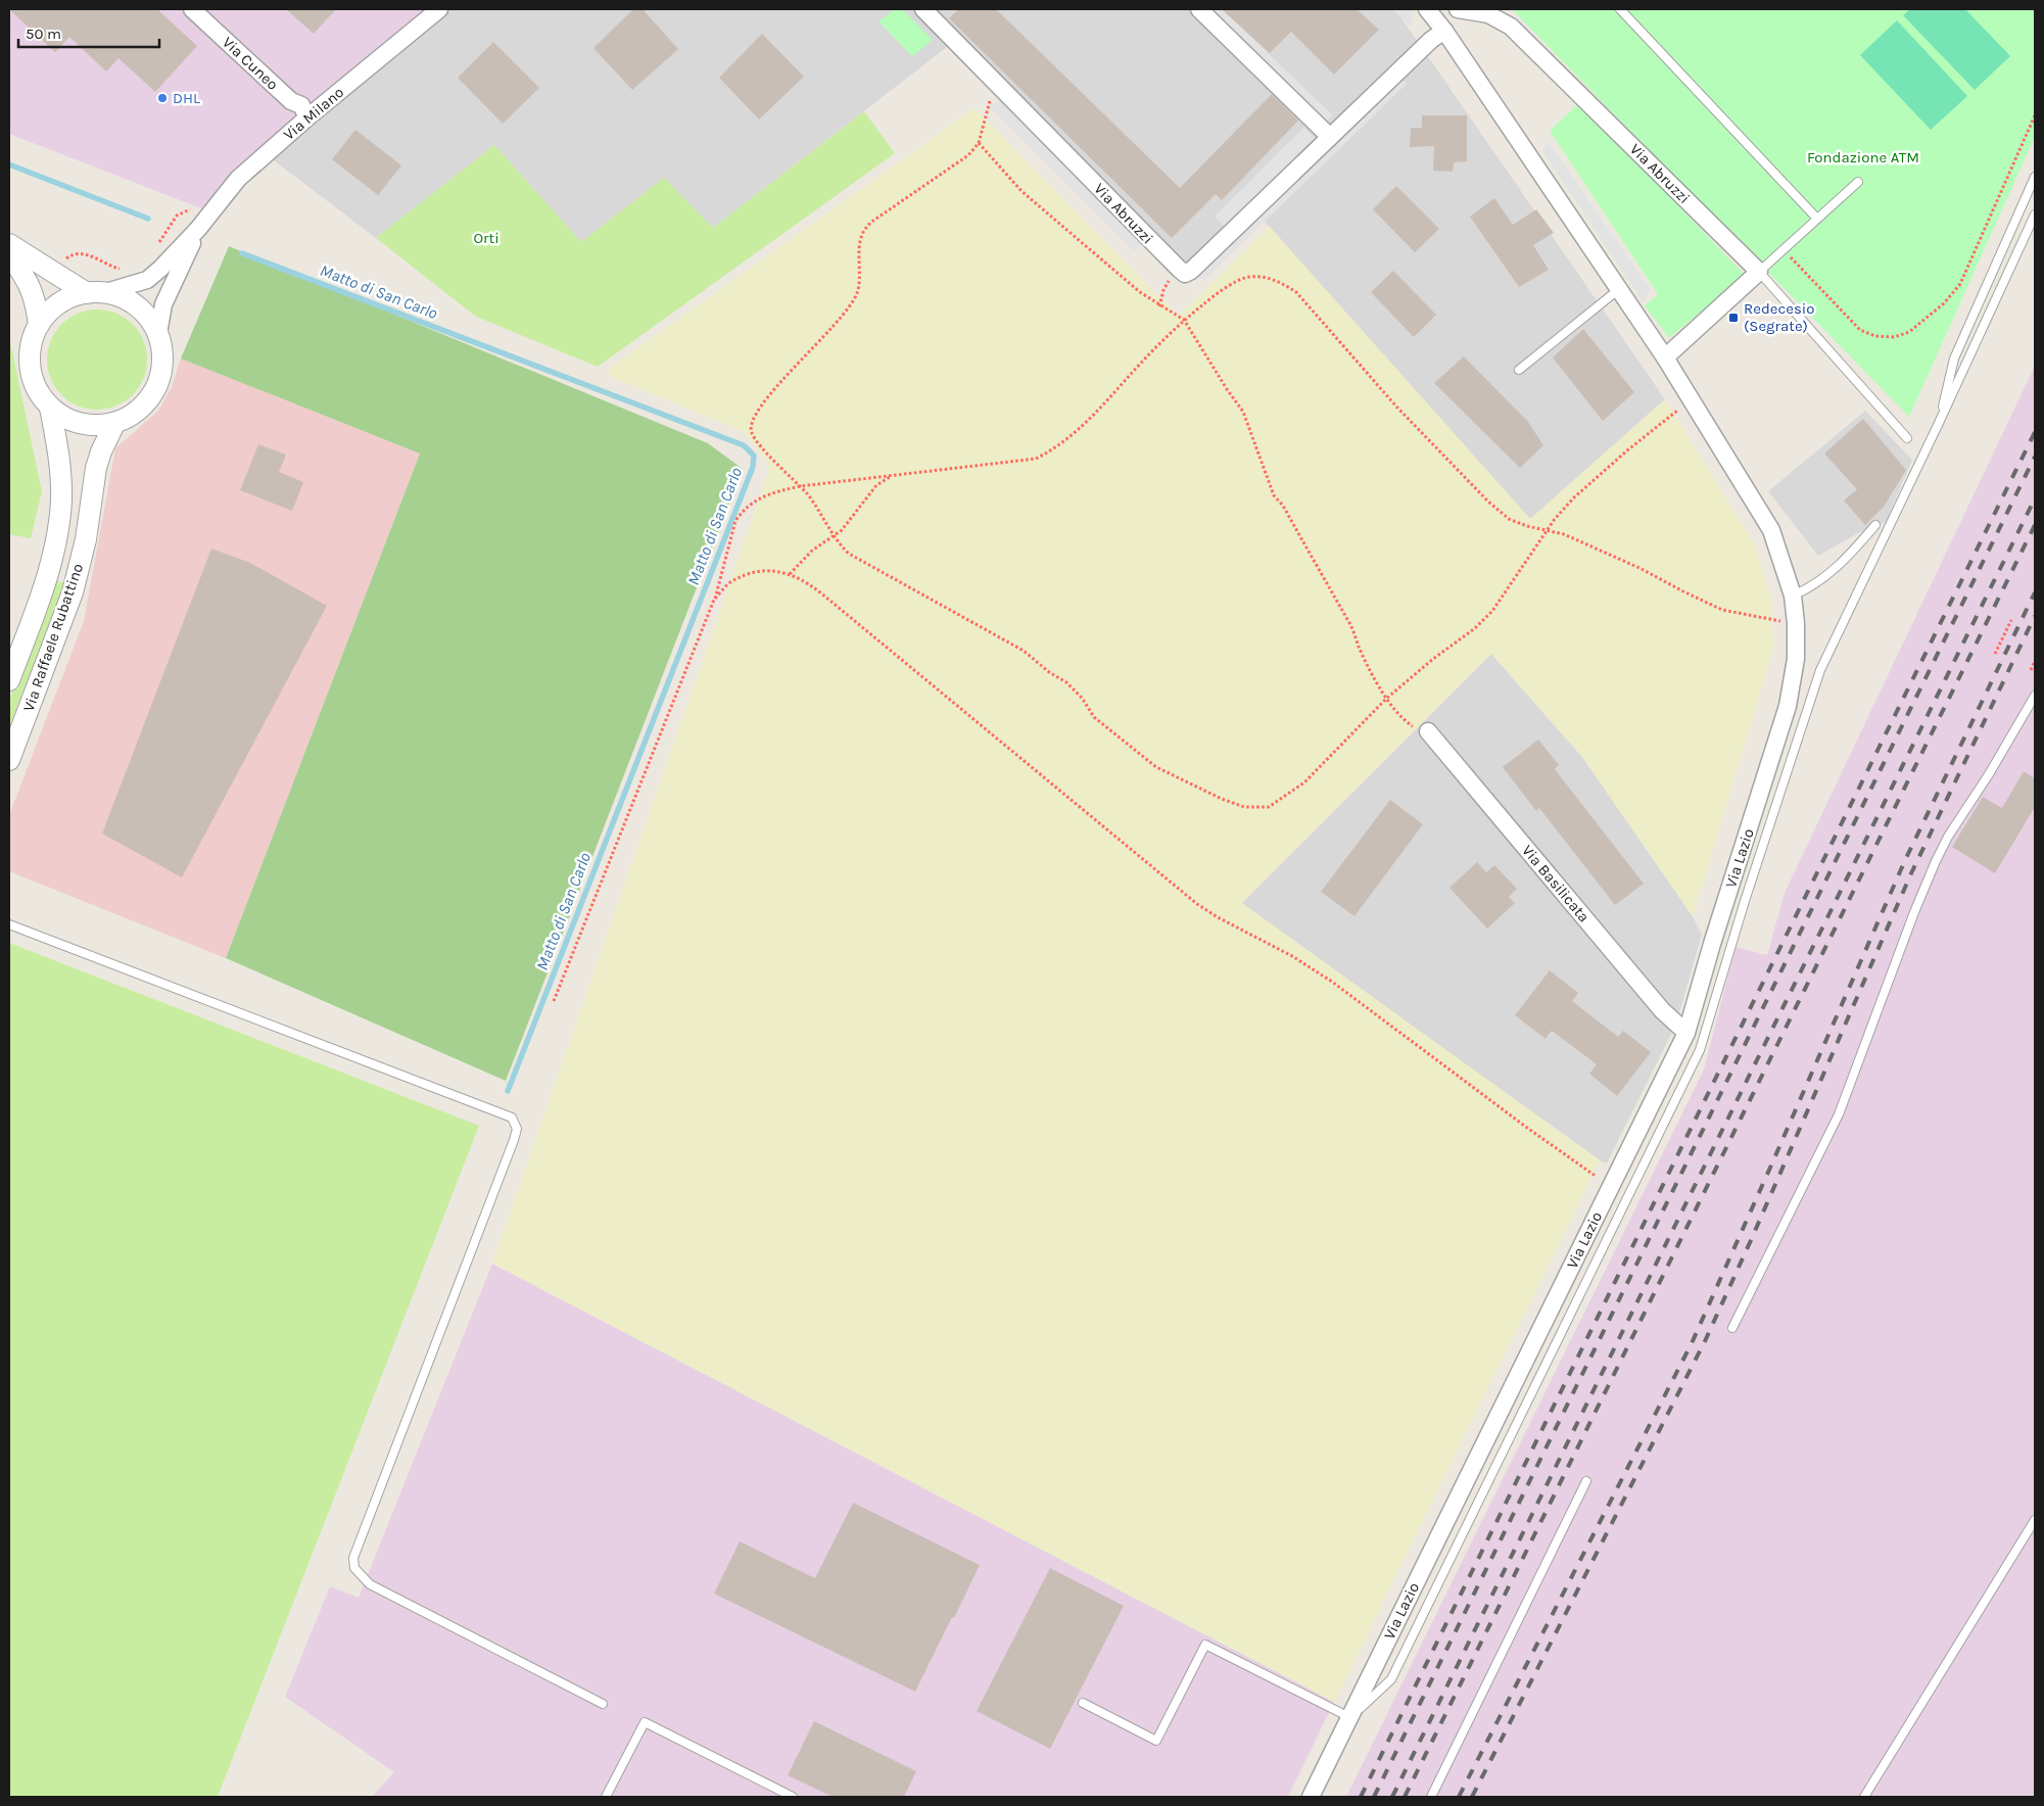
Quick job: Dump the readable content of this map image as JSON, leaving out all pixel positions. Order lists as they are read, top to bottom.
{
  "streets": {
    "street": [
      "Via Cuneo",
      "Via Milano",
      "Via Abruzzi",
      "Via Raffaele Rubattino",
      "Via Lazio",
      "Via Basilicata"
    ]
  },
  "crossings": [
    ["Via Cuneo", "Via Milano"],
    ["Via Milano", "Via Raffaele Rubattino"],
    ["Via Lazio", "Via Basilicata"]
  ],
  "water": ["Matto di San Carlo"],
  "parks": ["Fondazione ATM", "Orti"],
  "places": {
    "other": ["DHL"],
    "transit": ["Redecesio (Segrate)"]
  },
  "scale_bar": "50 m"
}
